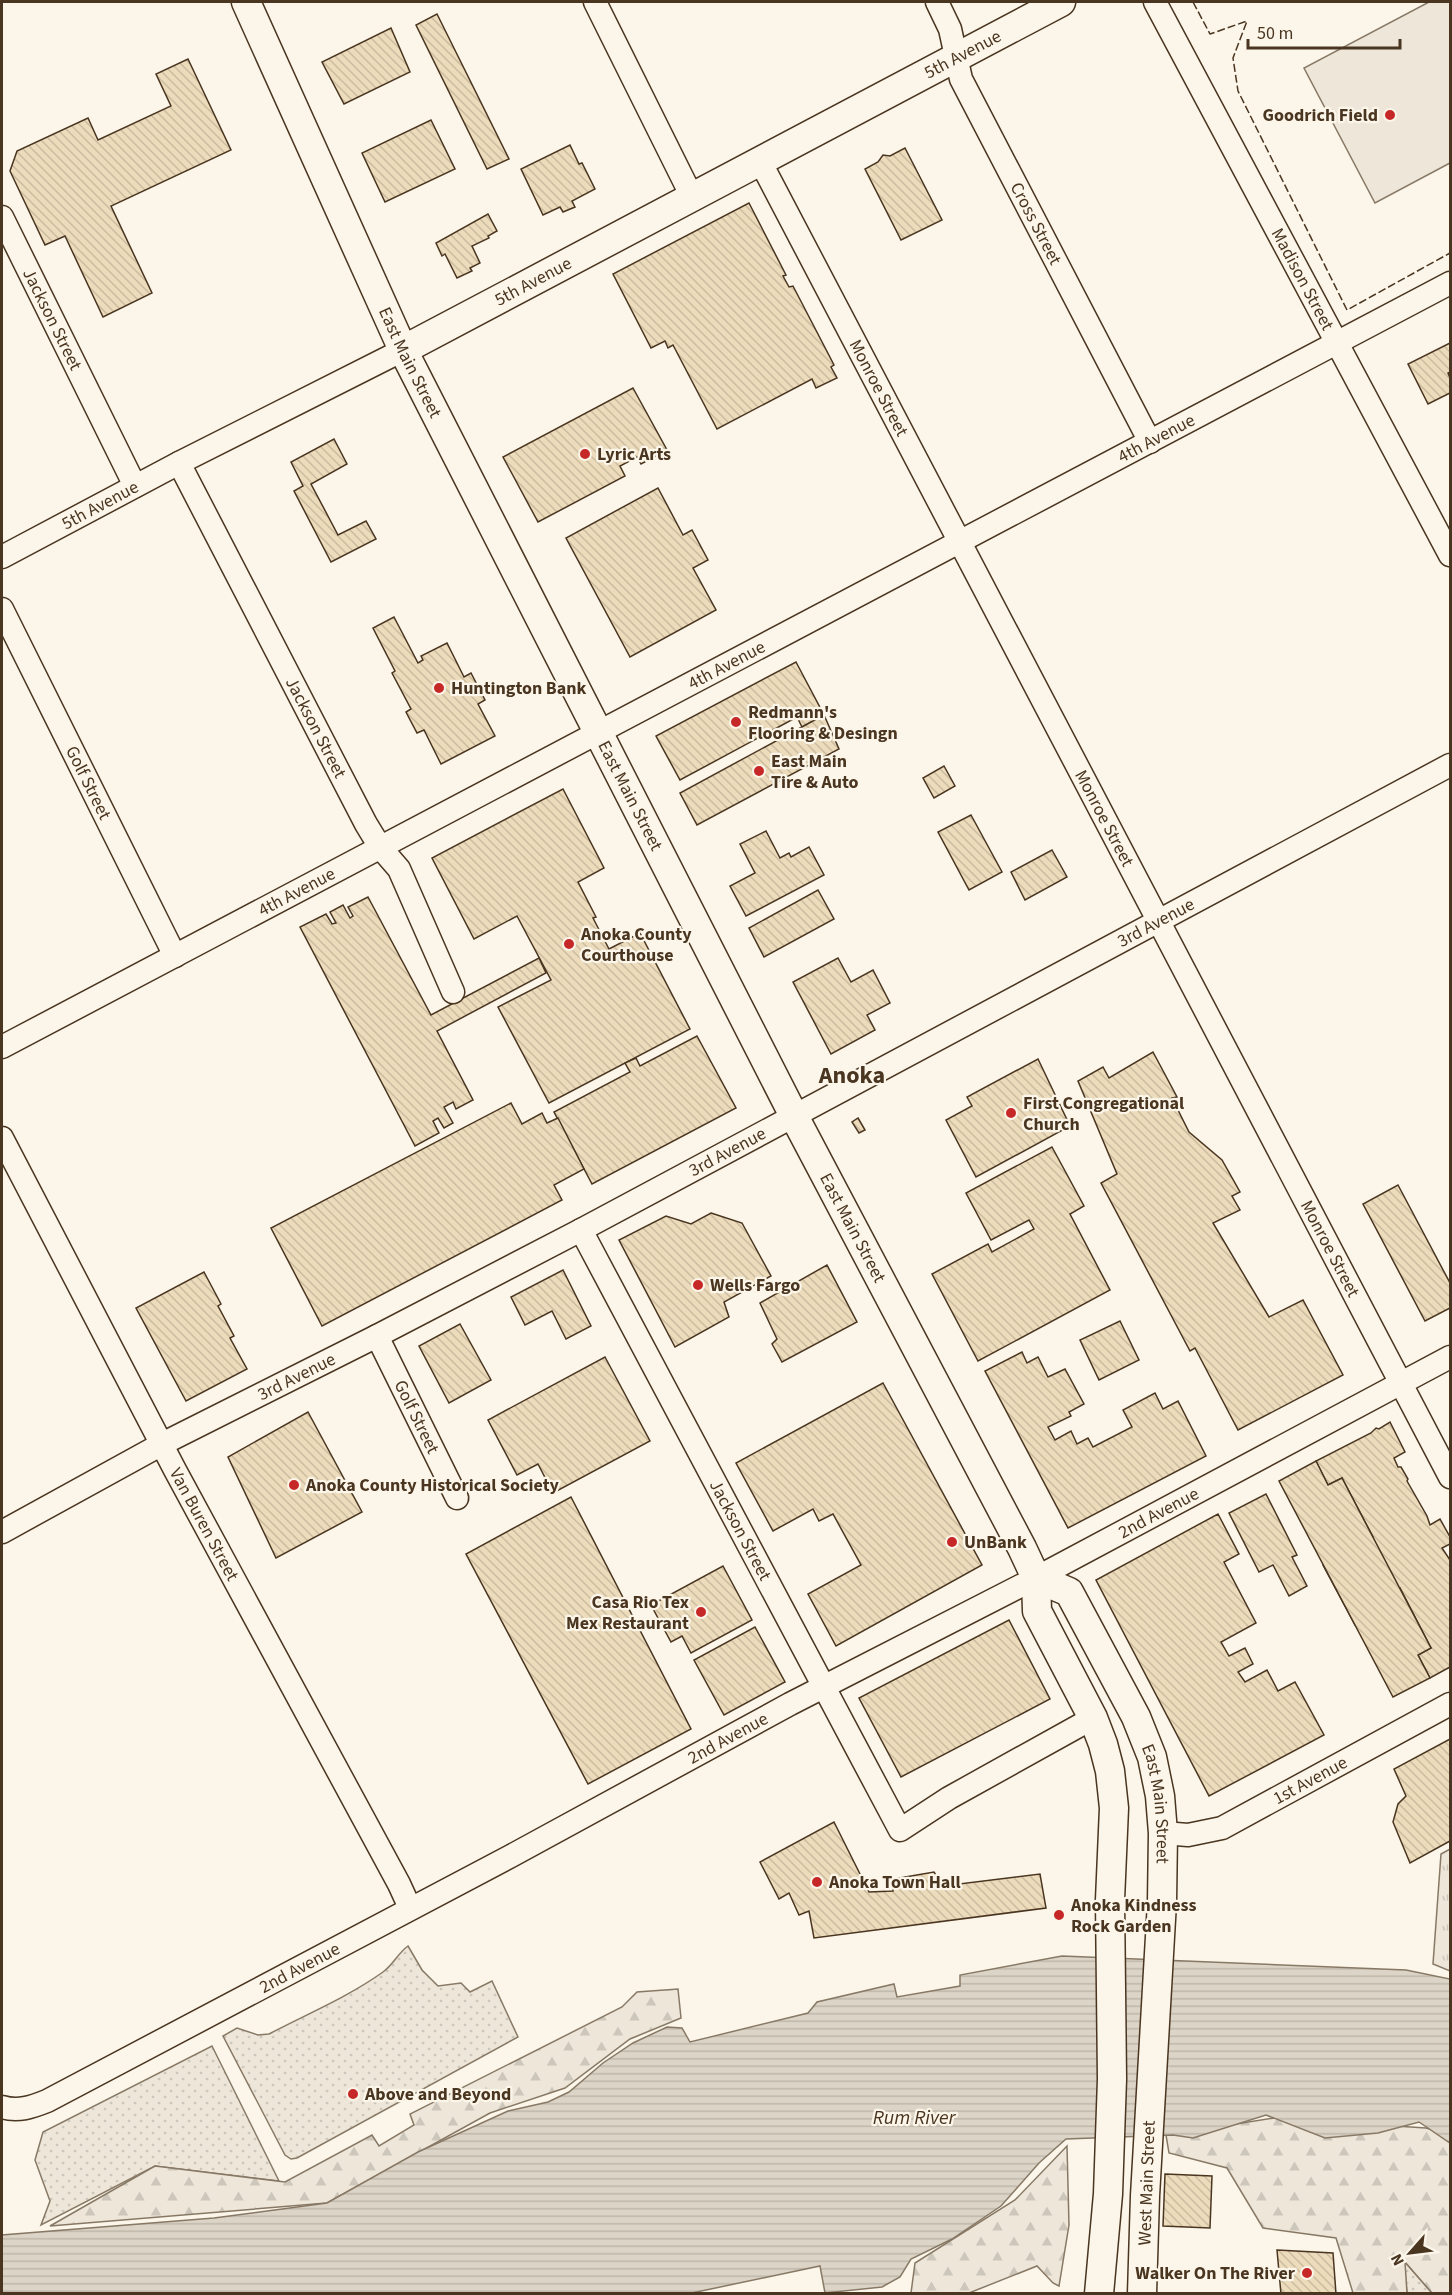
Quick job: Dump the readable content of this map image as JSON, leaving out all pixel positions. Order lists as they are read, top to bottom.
{
  "streets": {
    "main road": ["5th Avenue", "East Main Street", "West Main Street"],
    "street": [
      "Cross Street",
      "Madison Street",
      "Jackson Street",
      "Monroe Street",
      "4th Avenue",
      "Golf Street",
      "3rd Avenue",
      "2nd Avenue",
      "Van Buren Street",
      "1st Avenue"
    ]
  },
  "crossings": [
    ["5th Avenue", "Cross Street"],
    ["5th Avenue", "Jackson Street"],
    ["5th Avenue", "East Main Street"],
    ["5th Avenue", "Monroe Street"],
    ["Cross Street", "4th Avenue"],
    ["Madison Street", "4th Avenue"],
    ["Jackson Street", "East Main Street"],
    ["Jackson Street", "4th Avenue"],
    ["Jackson Street", "3rd Avenue"],
    ["Jackson Street", "2nd Avenue"],
    ["East Main Street", "4th Avenue"],
    ["East Main Street", "3rd Avenue"],
    ["East Main Street", "2nd Avenue"],
    ["East Main Street", "1st Avenue"],
    ["East Main Street", "West Main Street"],
    ["Monroe Street", "4th Avenue"],
    ["Monroe Street", "3rd Avenue"],
    ["Monroe Street", "2nd Avenue"],
    ["4th Avenue", "Golf Street"],
    ["Golf Street", "3rd Avenue"],
    ["3rd Avenue", "Van Buren Street"],
    ["2nd Avenue", "Van Buren Street"]
  ],
  "districts": ["Anoka"],
  "water": ["Rum River"],
  "places": [
    "Goodrich Field",
    "Lyric Arts",
    "Huntington Bank",
    "Redmann's Flooring & Desingn",
    "East Main Tire & Auto",
    "Anoka County Courthouse",
    "First Congregational Church",
    "Wells Fargo",
    "Anoka County Historical Society",
    "UnBank",
    "Casa Rio Tex Mex Restaurant",
    "Anoka Town Hall",
    "Anoka Kindness Rock Garden",
    "Above and Beyond",
    "Walker On The River"
  ],
  "scale_bar": "50 m",
  "north": "bottom left"
}
